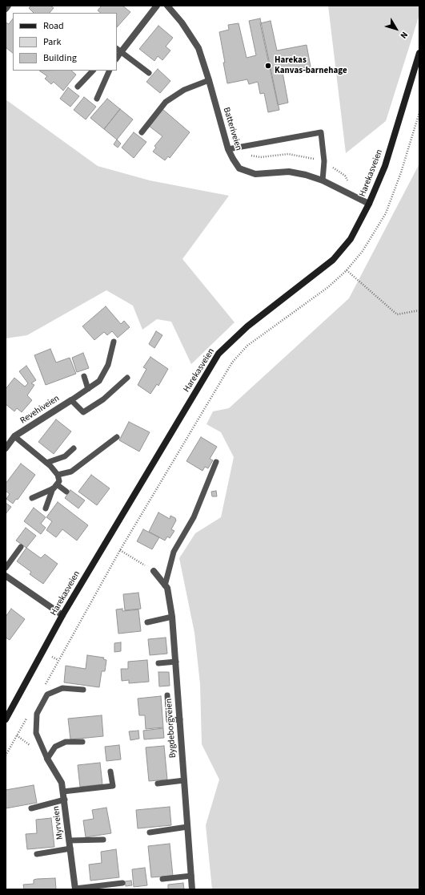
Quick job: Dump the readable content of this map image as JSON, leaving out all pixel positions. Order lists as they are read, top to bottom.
{
  "streets": {
    "street": [
      "Batteriveien",
      "Harekasveien",
      "Revehiveien",
      "Bygdeborgveien",
      "Myrveien"
    ]
  },
  "crossings": [
    ["Batteriveien", "Harekasveien"]
  ],
  "places": ["Harekas Kanvas-barnehage"],
  "legend": ["Road", "Park", "Building"],
  "north": "bottom right"
}
